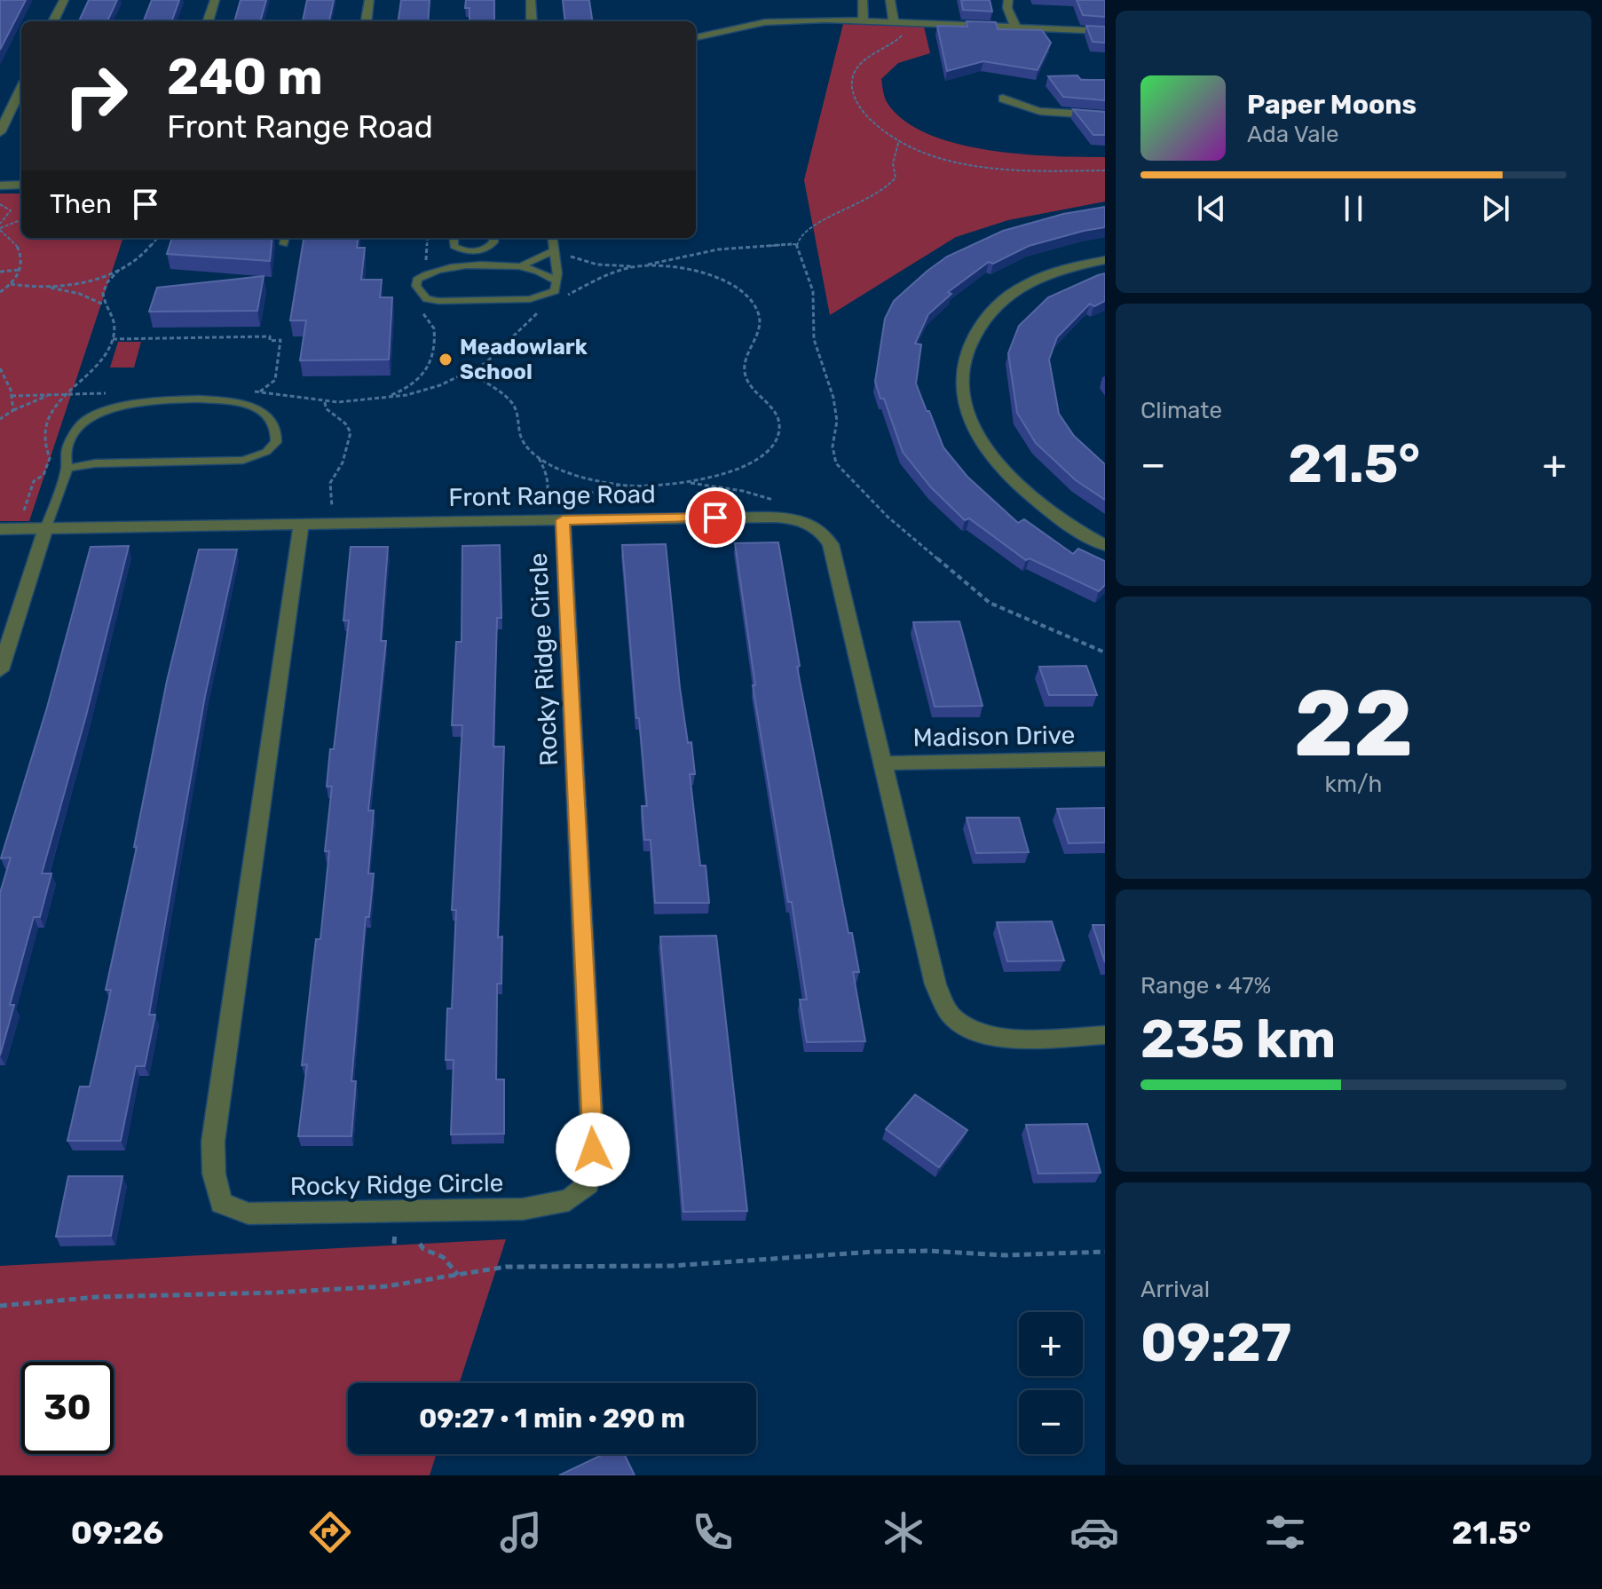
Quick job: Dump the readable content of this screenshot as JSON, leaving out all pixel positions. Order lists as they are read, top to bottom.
{
  "streets": {
    "street": ["Front Range Road", "Rocky Ridge Circle", "Madison Drive"]
  },
  "crossings": [
    ["Front Range Road", "Rocky Ridge Circle"],
    ["Front Range Road", "Madison Drive"]
  ],
  "places": ["Meadowlark School"],
  "page": {
    "turn": ["240 m", "Front Range Road"],
    "song": ["Paper Moons", "Ada Vale"],
    "then": "Then",
    "tile": [
      "Climate",
      ["22", "km/h"],
      ["Range · 47%", "235 km"],
      ["Arrival", "09:27"]
    ],
    "heat": ["−", "21.5°", "+"],
    "map_buttons": ["+", "−"],
    "limit": "30",
    "trip": "09:27 · 1 min · 290 m",
    "tabs": ["09:26", "21.5°"]
  }
}
